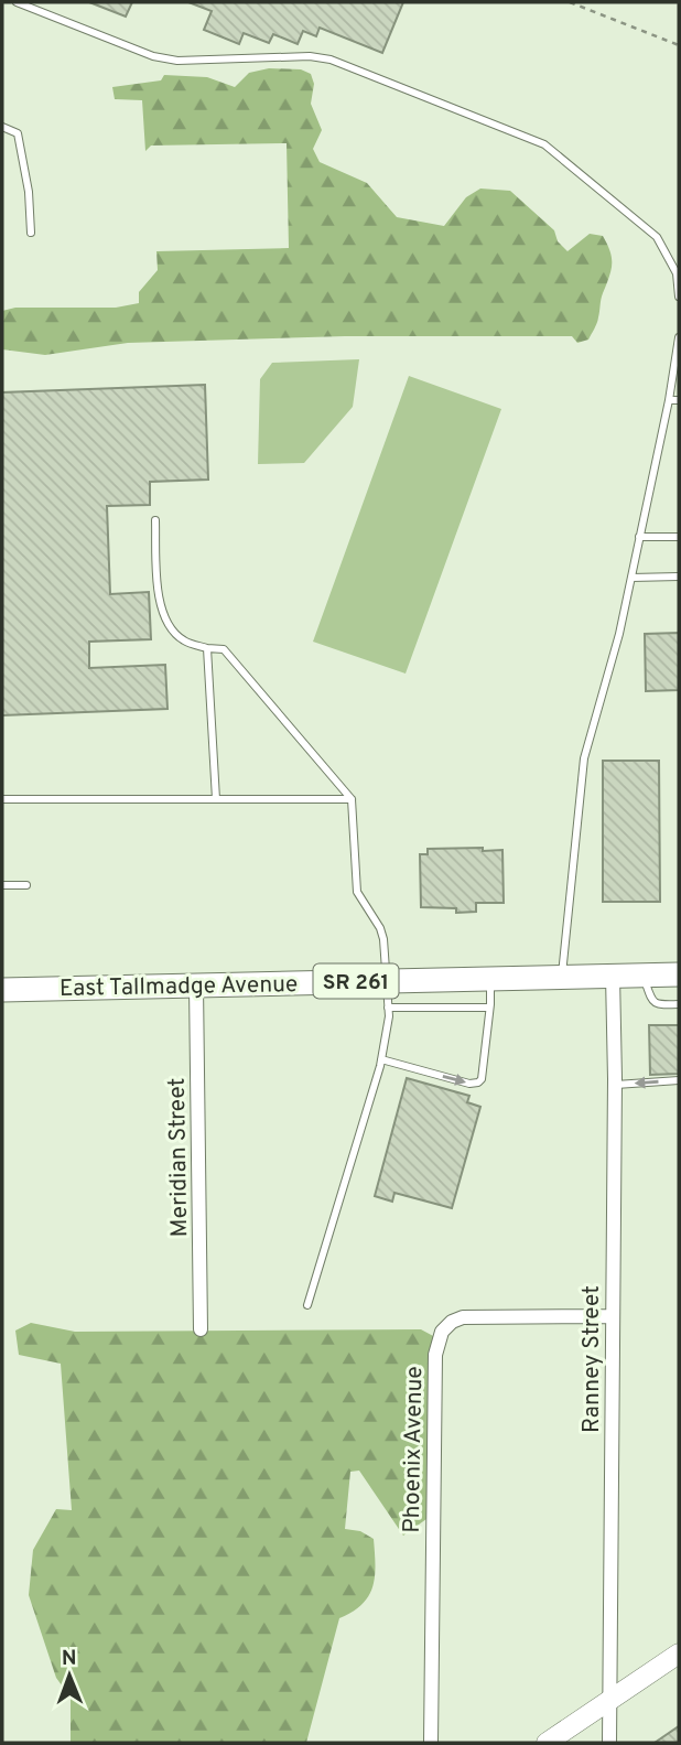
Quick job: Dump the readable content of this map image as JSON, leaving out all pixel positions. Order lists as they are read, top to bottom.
{
  "streets": {
    "main road": ["SR 261", "East Tallmadge Avenue"],
    "street": ["Meridian Street", "Ranney Street", "Phoenix Avenue"]
  },
  "crossings": [
    ["East Tallmadge Avenue", "Meridian Street"],
    ["East Tallmadge Avenue", "Ranney Street"],
    ["Ranney Street", "Phoenix Avenue"]
  ],
  "north": "top"
}
